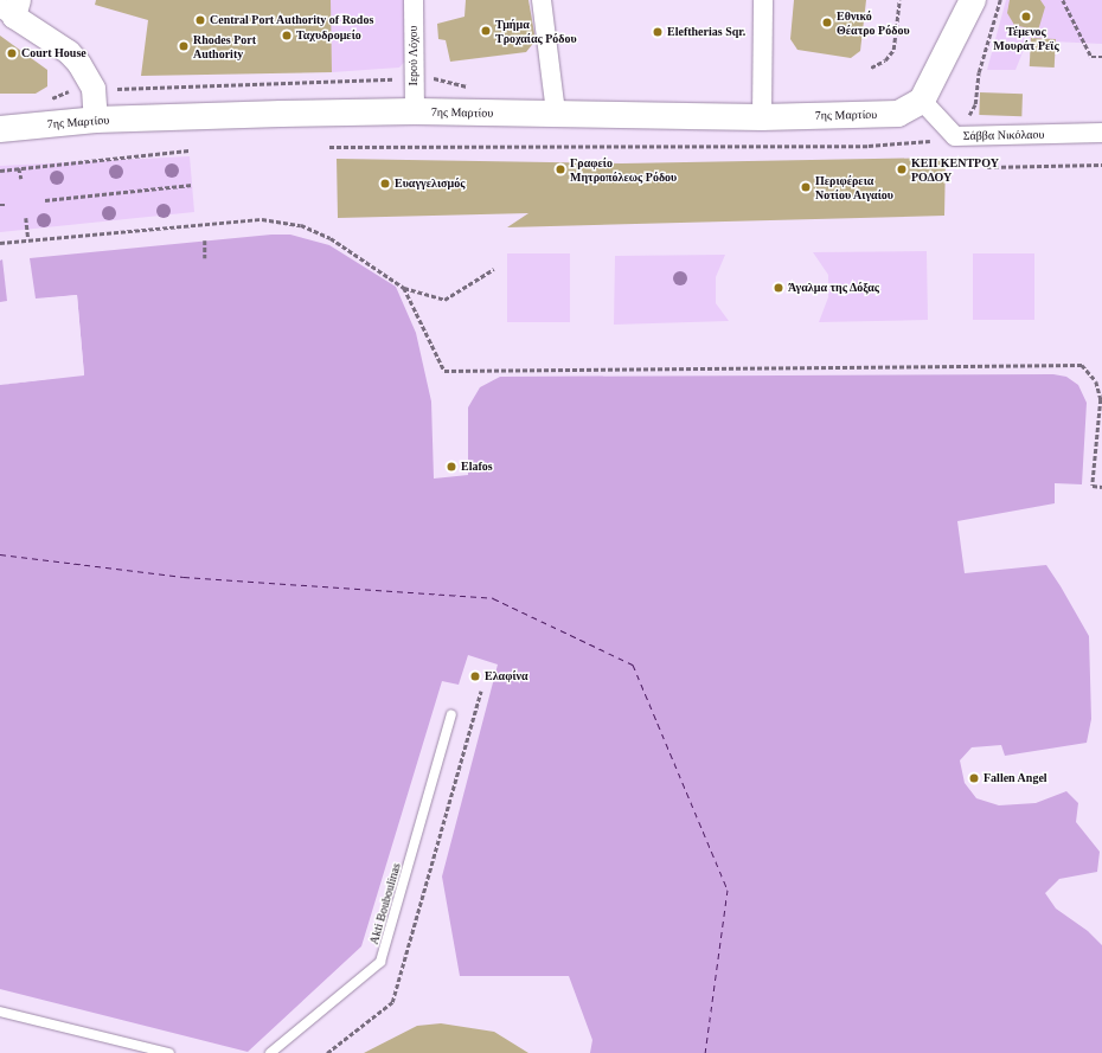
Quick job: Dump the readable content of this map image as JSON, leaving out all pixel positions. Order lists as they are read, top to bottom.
{
  "streets": {
    "main road": ["7ης Μαρτίου"],
    "street": ["Ιερού Λόχου", "Σάββα Νικόλαου"],
    "lane": ["Akti Bouboulinas"]
  },
  "crossings": [
    ["Ιερού Λόχου", "7ης Μαρτίου"],
    ["7ης Μαρτίου", "Σάββα Νικόλαου"]
  ],
  "places": [
    "Τέμενος Μουράτ Ρεϊς",
    "Central Port Authority of Rodos",
    "Εθνικό Θέατρο Ρόδου",
    "Τμήμα Τροχαίας Ρόδου",
    "Eleftherias Sqr.",
    "Ταχυδρομείο",
    "Rhodes Port Authority",
    "Court House",
    "Γραφείο Μητροπόλεως Ρόδου",
    "ΚΕΠ ΚΕΝΤΡΟΥ ΡΟΔΟΥ",
    "Ευαγγελισμός",
    "Περιφέρεια Νοτίου Αιγαίου",
    "Άγαλμα της Δόξας",
    "Elafos",
    "Ελαφίνα",
    "Fallen Angel"
  ]
}
